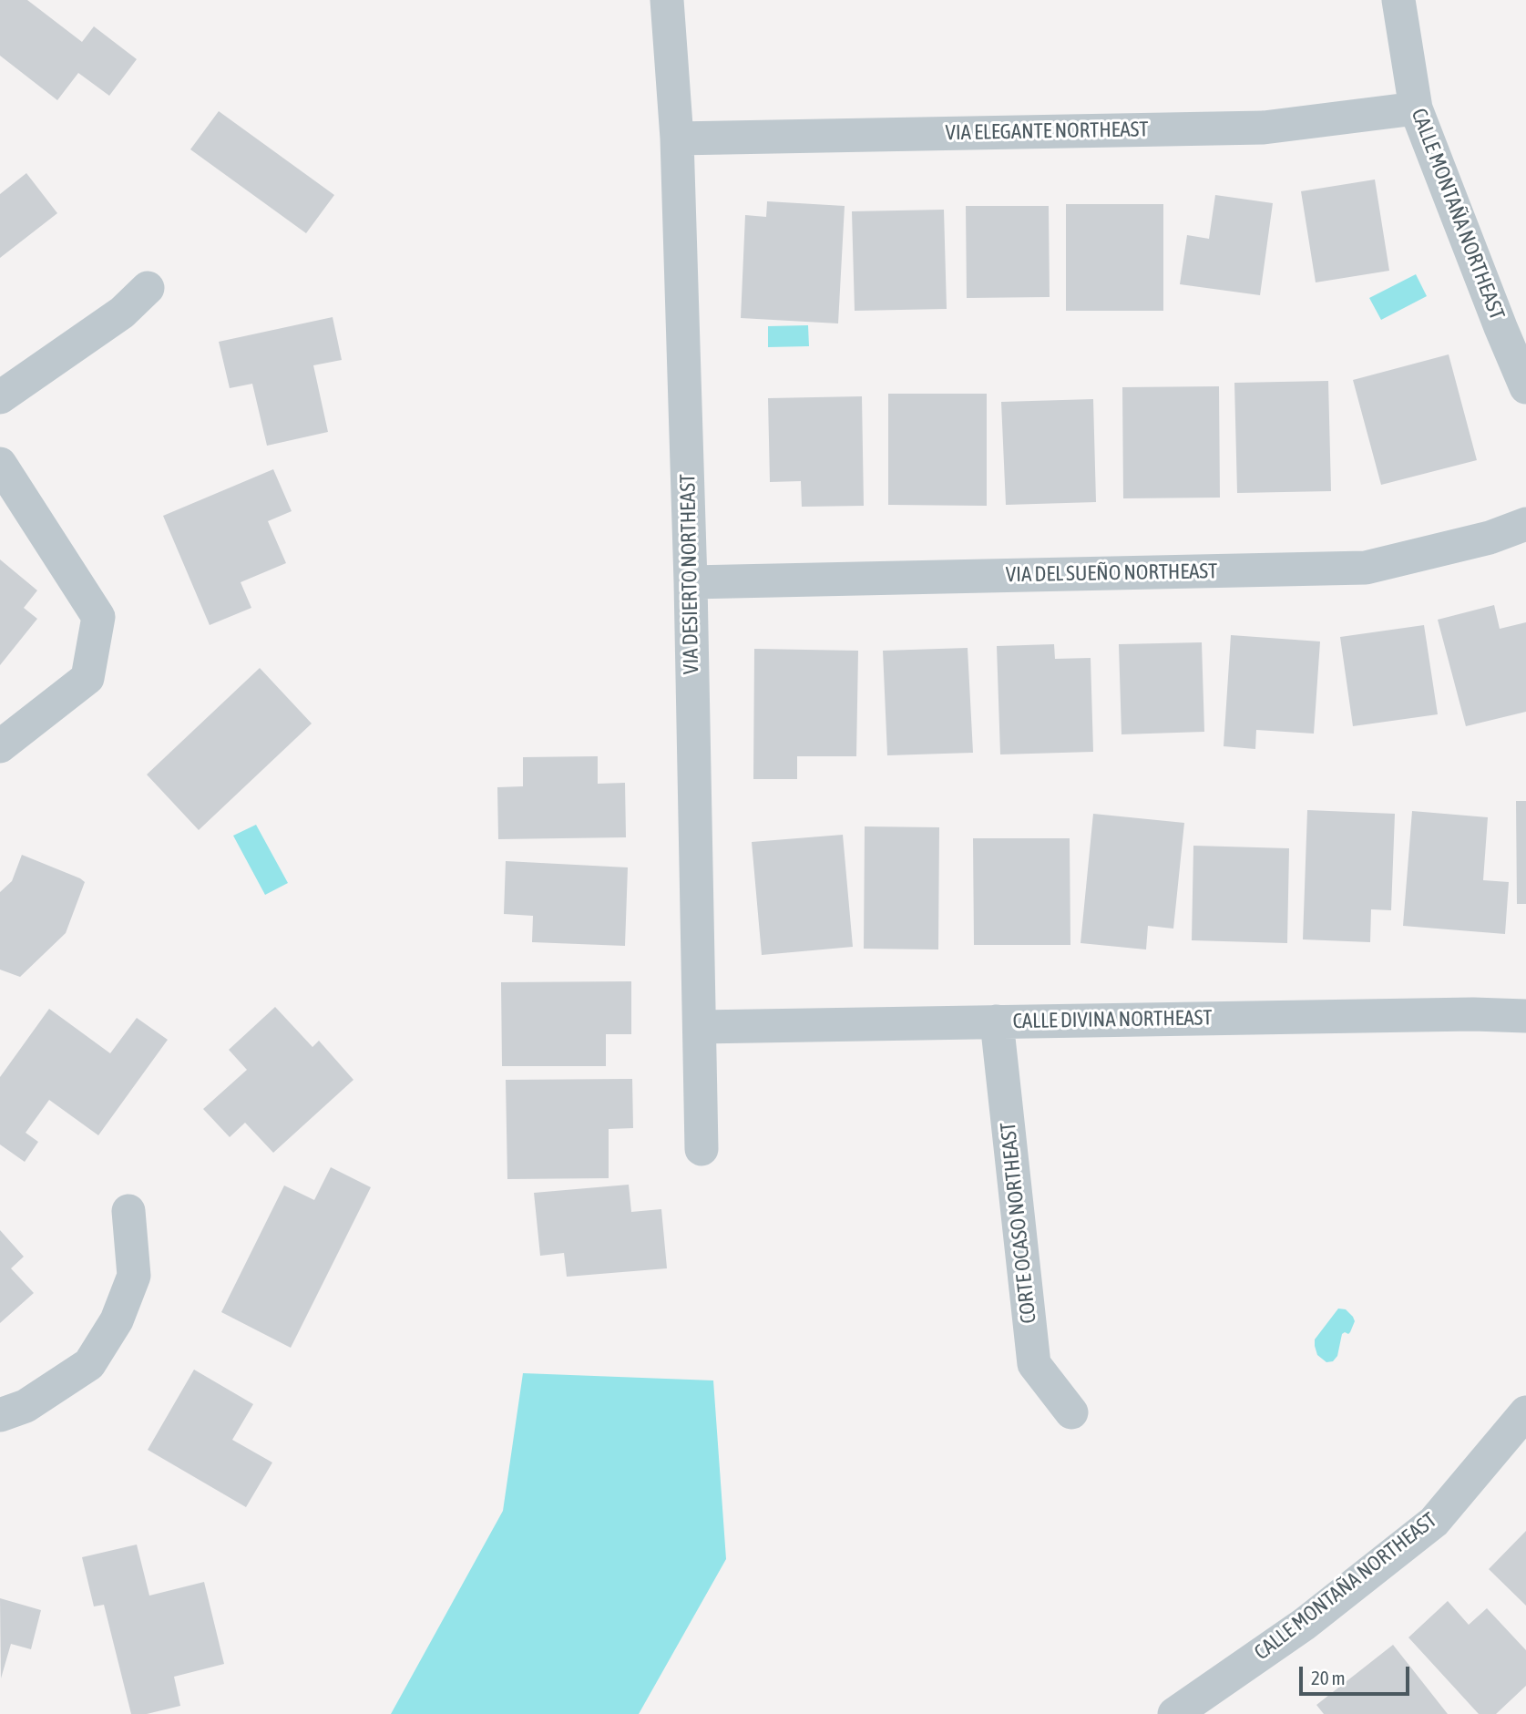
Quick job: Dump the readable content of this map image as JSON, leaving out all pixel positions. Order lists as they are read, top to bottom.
{
  "streets": {
    "street": [
      "VIA ELEGANTE NORTHEAST",
      "CALLE MONTAÑA NORTHEAST",
      "VIA DEL SUEÑO NORTHEAST",
      "VIA DESIERTO NORTHEAST",
      "CALLE DIVINA NORTHEAST",
      "CORTE OCASO NORTHEAST"
    ]
  },
  "crossings": [
    ["VIA ELEGANTE NORTHEAST", "CALLE MONTAÑA NORTHEAST"],
    ["VIA ELEGANTE NORTHEAST", "VIA DESIERTO NORTHEAST"],
    ["VIA DEL SUEÑO NORTHEAST", "VIA DESIERTO NORTHEAST"],
    ["VIA DESIERTO NORTHEAST", "CALLE DIVINA NORTHEAST"],
    ["CALLE DIVINA NORTHEAST", "CORTE OCASO NORTHEAST"]
  ],
  "scale_bar": "20 m"
}
